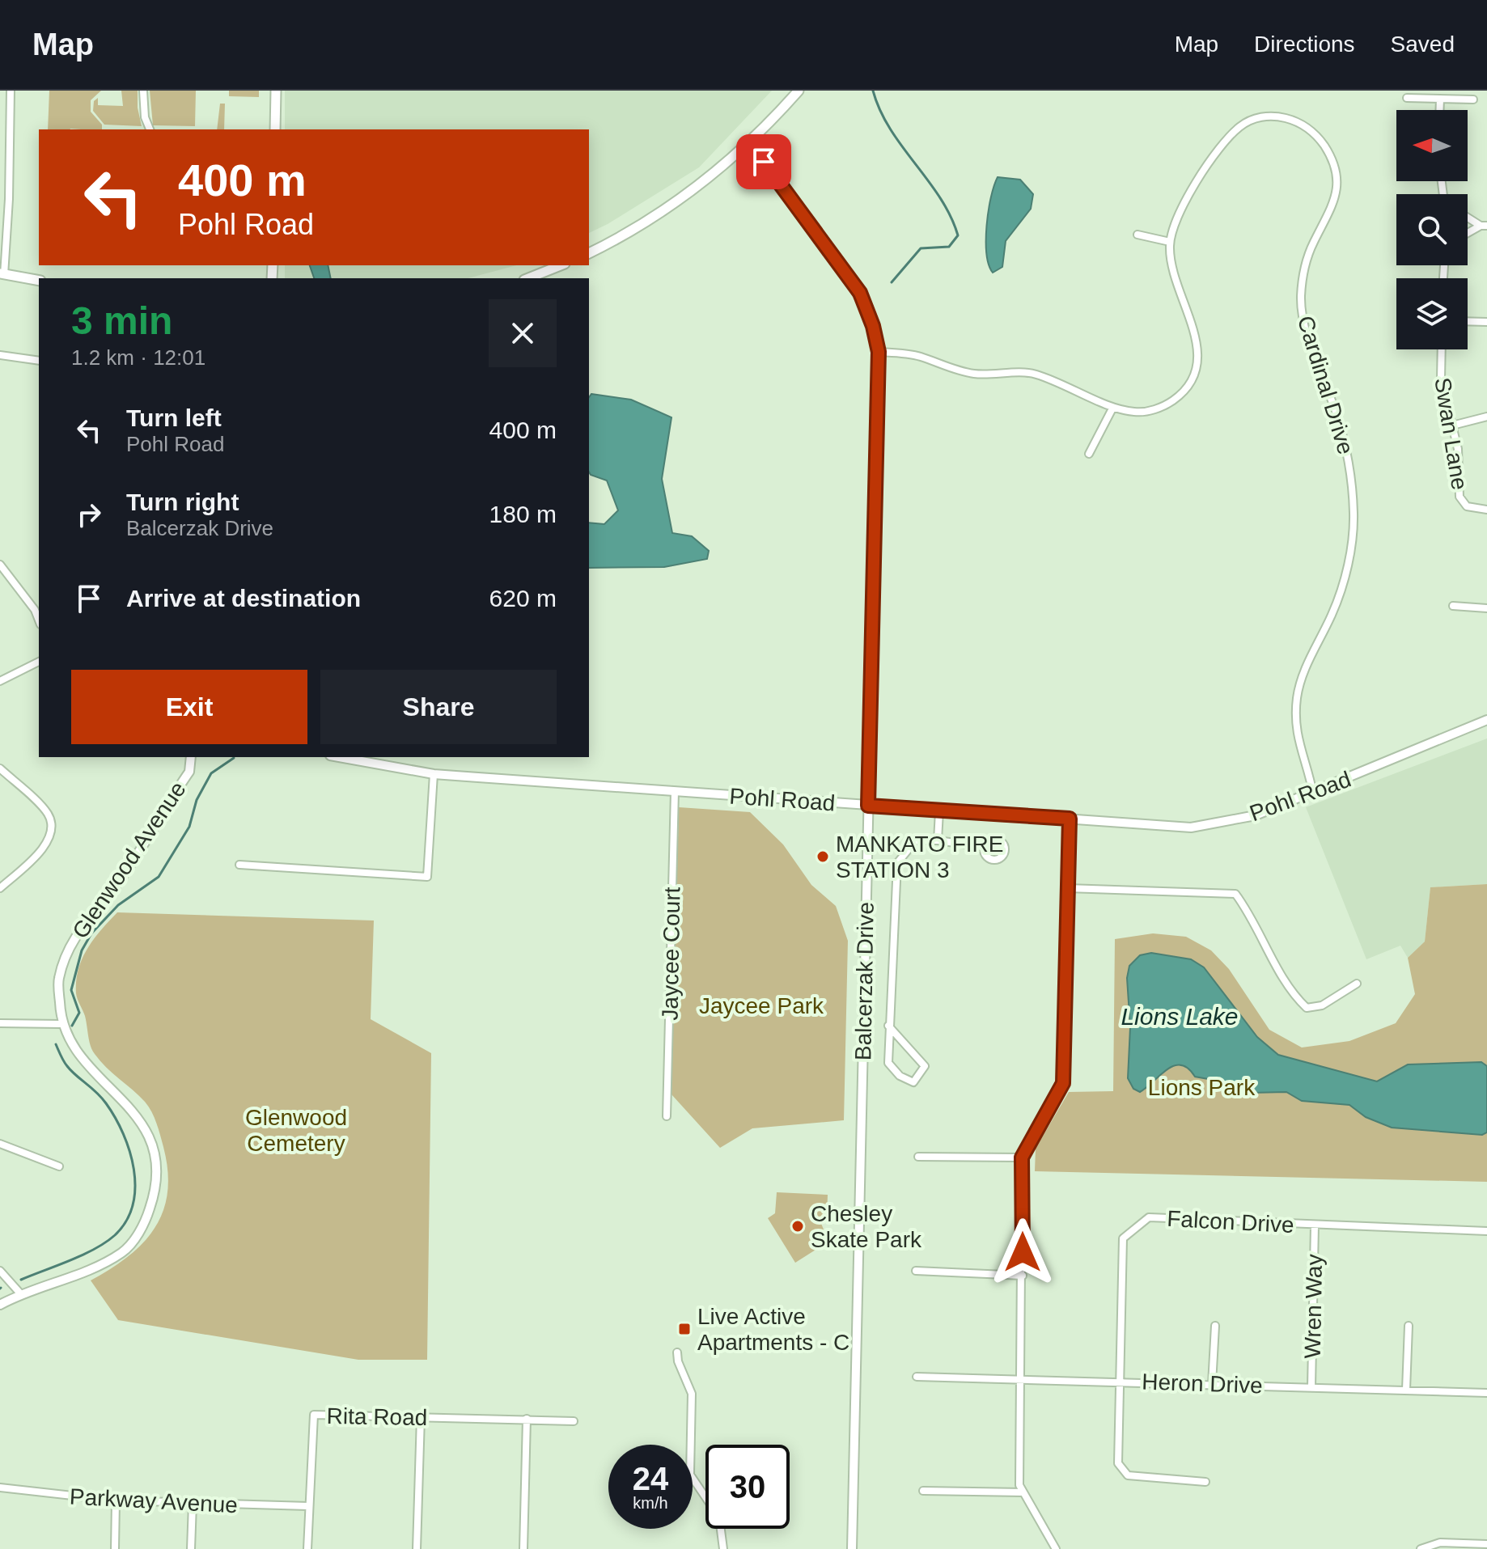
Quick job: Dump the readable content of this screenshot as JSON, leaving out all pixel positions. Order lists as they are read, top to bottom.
{
  "streets": {
    "street": [
      "Cardinal Drive",
      "Swan Lane",
      "Pohl Road",
      "Glenwood Avenue",
      "Jaycee Court",
      "Balcerzak Drive",
      "Falcon Drive",
      "Wren Way",
      "Heron Drive",
      "Rita Road",
      "Parkway Avenue"
    ]
  },
  "crossings": [
    ["Cardinal Drive", "Pohl Road"],
    ["Cardinal Drive", "Balcerzak Drive"],
    ["Pohl Road", "Jaycee Court"],
    ["Pohl Road", "Balcerzak Drive"],
    ["Falcon Drive", "Wren Way"],
    ["Falcon Drive", "Heron Drive"],
    ["Wren Way", "Heron Drive"],
    ["Rita Road", "Parkway Avenue"]
  ],
  "water": ["Lions Lake"],
  "parks": ["Jaycee Park", "Lions Park", "Glenwood Cemetery"],
  "places": {
    "other": ["MANKATO FIRE STATION 3", "Chesley Skate Park"],
    "transit": ["Live Active Apartments - C"]
  },
  "north": "left",
  "page": {
    "header": "Map",
    "nav": ["Map", "Directions", "Saved"],
    "turn": ["400 m", "Pohl Road"],
    "heading": ["3 min", "1.2 km · 12:01"],
    "list": [
      {
        "name": "Turn left",
        "note": "Pohl Road",
        "value": "400 m"
      },
      {
        "name": "Turn right",
        "note": "Balcerzak Drive",
        "value": "180 m"
      },
      {
        "name": "Arrive at destination",
        "value": "620 m"
      }
    ],
    "buttons": ["Exit", "Share"],
    "speed": "24 km/h",
    "limit": "30"
  }
}
